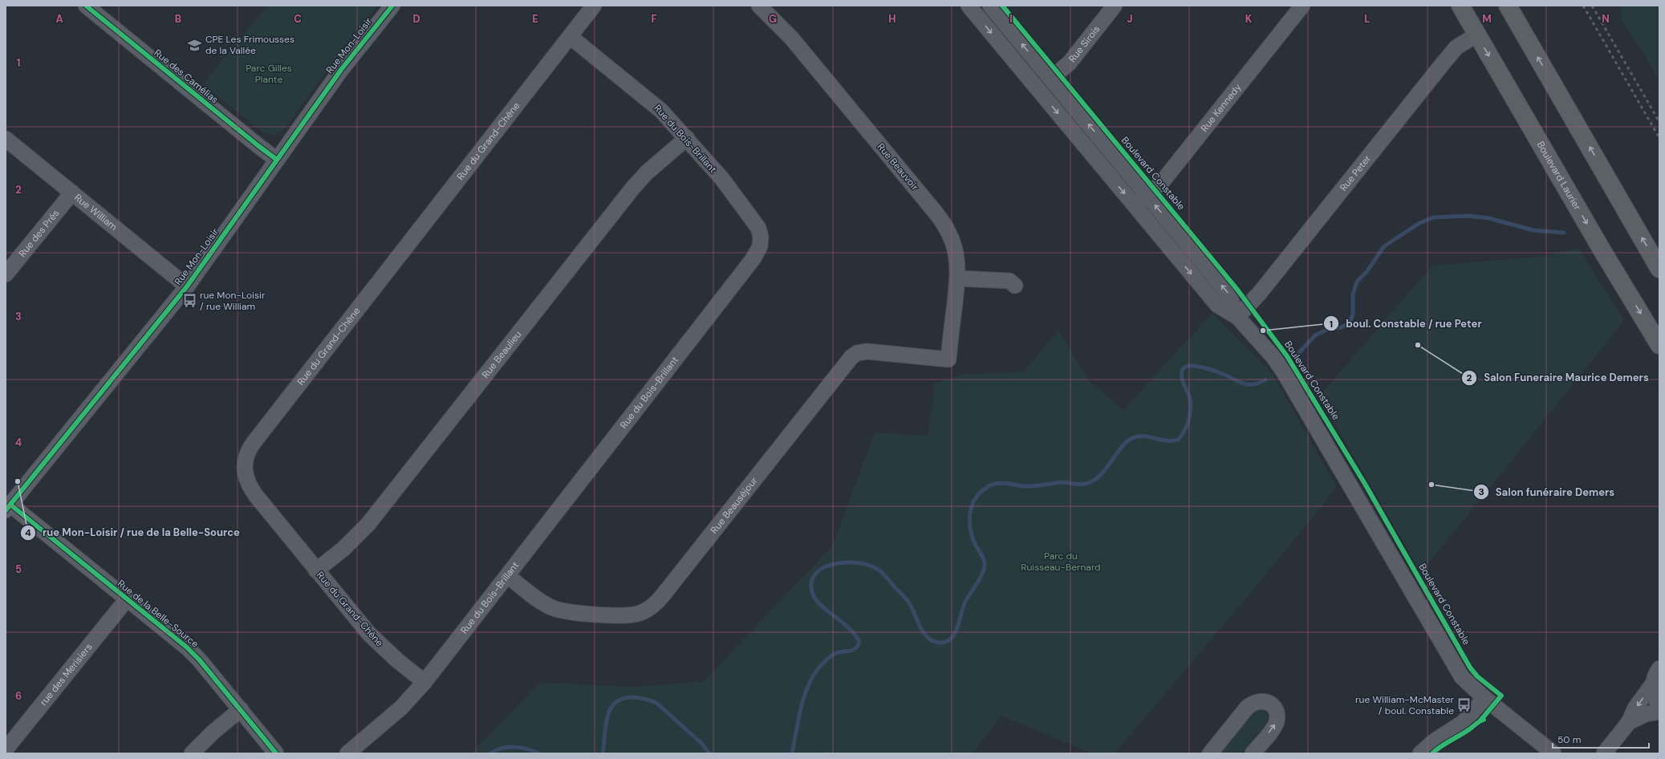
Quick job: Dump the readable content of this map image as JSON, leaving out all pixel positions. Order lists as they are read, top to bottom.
{
  "streets": {
    "main road": ["Boulevard Laurier"],
    "street": [
      "Rue Sirois",
      "Rue Mon-Loisir",
      "Rue des Camélias",
      "Rue Kennedy",
      "Rue du Bois-Brillant",
      "Rue du Grand-Chêne",
      "Rue Beauvoir",
      "Rue Peter",
      "Boulevard Constable",
      "Rue William",
      "Rue des Prés",
      "Rue Beaulieu",
      "Rue Beauséjour",
      "Rue de la Belle-Source",
      "rue des Merisiers"
    ]
  },
  "crossings": [
    ["Rue Sirois", "Boulevard Constable"],
    ["Rue Mon-Loisir", "Rue des Camélias"],
    ["Rue Mon-Loisir", "Rue William"],
    ["Rue Mon-Loisir", "Rue de la Belle-Source"],
    ["Rue Kennedy", "Boulevard Constable"],
    ["Rue du Bois-Brillant", "Rue du Grand-Chêne"],
    ["Rue du Bois-Brillant", "Rue Beaulieu"],
    ["Rue du Bois-Brillant", "Rue Beauséjour"],
    ["Rue du Grand-Chêne", "Rue Beaulieu"],
    ["Rue Beauvoir", "Rue Beauséjour"],
    ["Rue Peter", "Boulevard Constable"],
    ["Rue Peter", "Boulevard Laurier"],
    ["Rue William", "Rue des Prés"],
    ["Rue de la Belle-Source", "rue des Merisiers"]
  ],
  "parks": ["Parc Gilles Plante", "Parc du Ruisseau-Bernard"],
  "places": {
    "school or university": ["CPE Les Frimousses de la Vallée"],
    "bus stop": ["rue Mon-Loisir / rue William", "rue William-McMaster / boul. Constable"],
    "other": [
      "boul. Constable / rue Peter",
      "Salon Funeraire Maurice Demers",
      "rue Mon-Loisir / rue de la Belle-Source",
      "Salon funéraire Demers"
    ]
  },
  "scale_bar": "50 m",
  "grid": {
    "columns": [
      "A",
      "B",
      "C",
      "D",
      "E",
      "F",
      "G",
      "H",
      "I",
      "J",
      "K",
      "L",
      "M",
      "N"
    ],
    "rows": [
      "1",
      "2",
      "3",
      "4",
      "5",
      "6"
    ]
  }
}
